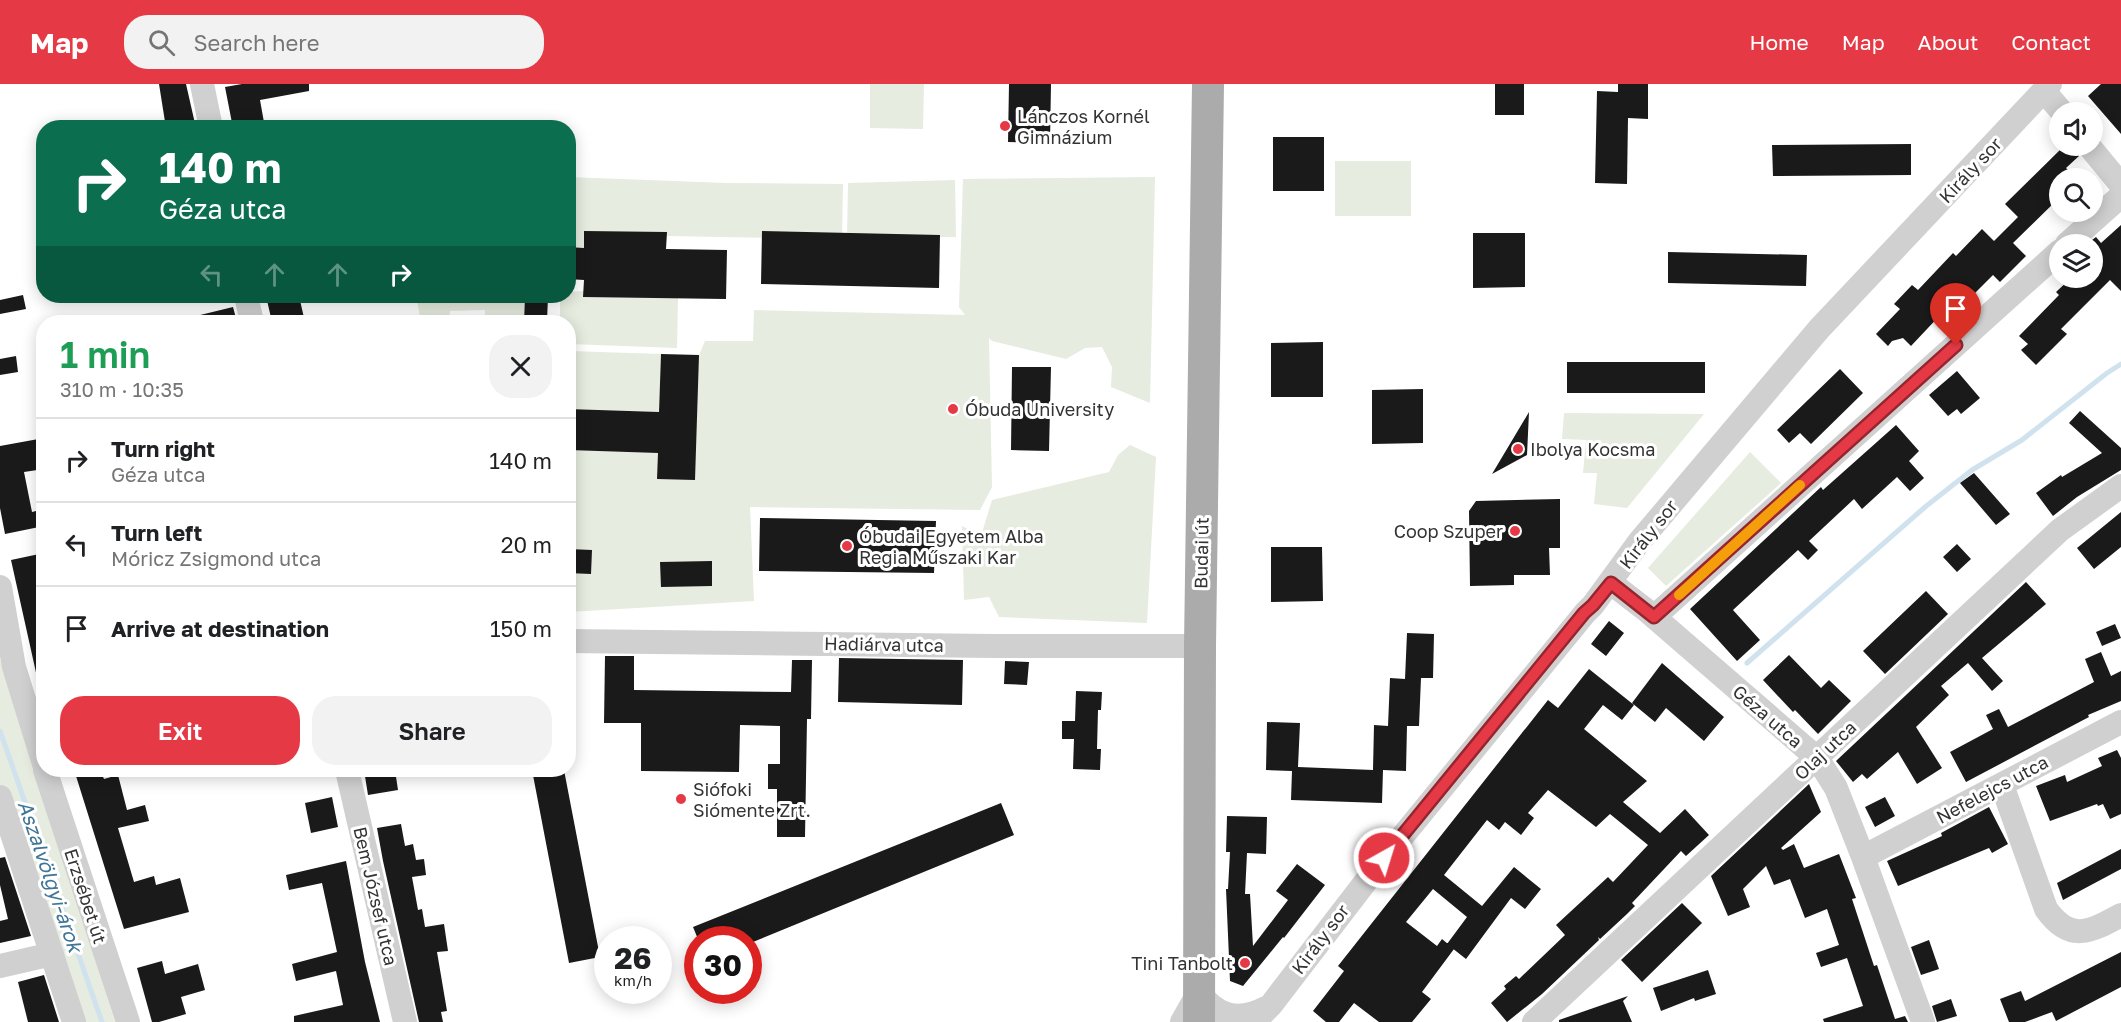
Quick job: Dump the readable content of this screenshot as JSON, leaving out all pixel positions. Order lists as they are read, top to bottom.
{
  "streets": {
    "main road": ["Budai út"],
    "street": [
      "Király sor",
      "Hadiárva utca",
      "Géza utca",
      "Olaj utca",
      "Nefelejcs utca",
      "Erzsébet út",
      "Bem József utca"
    ]
  },
  "crossings": [
    ["Király sor", "Budai út"],
    ["Király sor", "Géza utca"],
    ["Budai út", "Hadiárva utca"],
    ["Géza utca", "Olaj utca"],
    ["Géza utca", "Nefelejcs utca"]
  ],
  "water": ["Aszalvölgyi-árok"],
  "places": [
    "Lánczos Kornél Gimnázium",
    "Óbuda University",
    "Ibolya Kocsma",
    "Coop Szuper",
    "Óbudai Egyetem Alba Regia Műszaki Kar",
    "Siófoki Siómente Zrt.",
    "Tini Tanbolt"
  ],
  "page": {
    "header": "Map",
    "search": "Search here",
    "nav": [
      "Home",
      "Map",
      "About",
      "Contact"
    ],
    "turn": ["140 m", "Géza utca"],
    "heading": ["1 min", "310 m · 10:35"],
    "list": [
      {
        "name": "Turn right",
        "note": "Géza utca",
        "value": "140 m"
      },
      {
        "name": "Turn left",
        "note": "Móricz Zsigmond utca",
        "value": "20 m"
      },
      {
        "name": "Arrive at destination",
        "value": "150 m"
      }
    ],
    "buttons": ["Exit", "Share"],
    "speed": "26 km/h",
    "limit": "30"
  }
}
